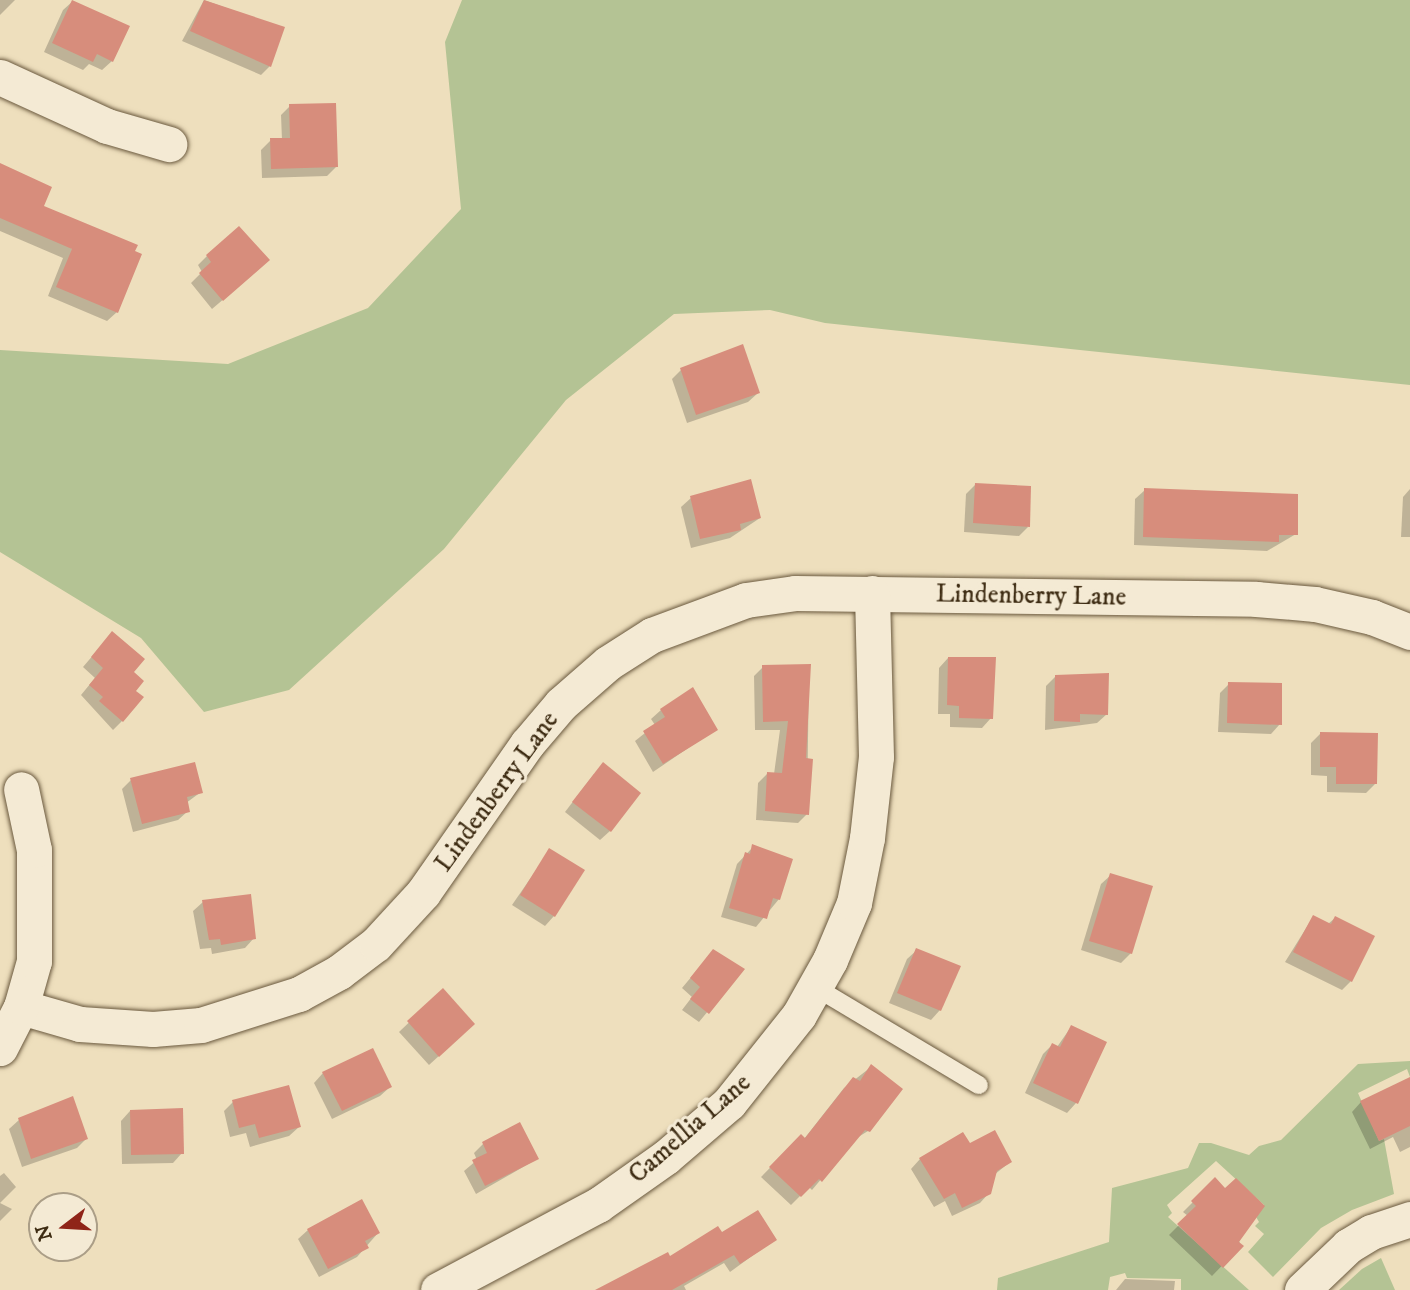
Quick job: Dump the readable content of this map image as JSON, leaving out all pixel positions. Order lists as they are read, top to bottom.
{
  "streets": {
    "street": ["Lindenberry Lane", "Camellia Lane"]
  },
  "crossings": [
    ["Lindenberry Lane", "Camellia Lane"]
  ],
  "north": "left"
}
